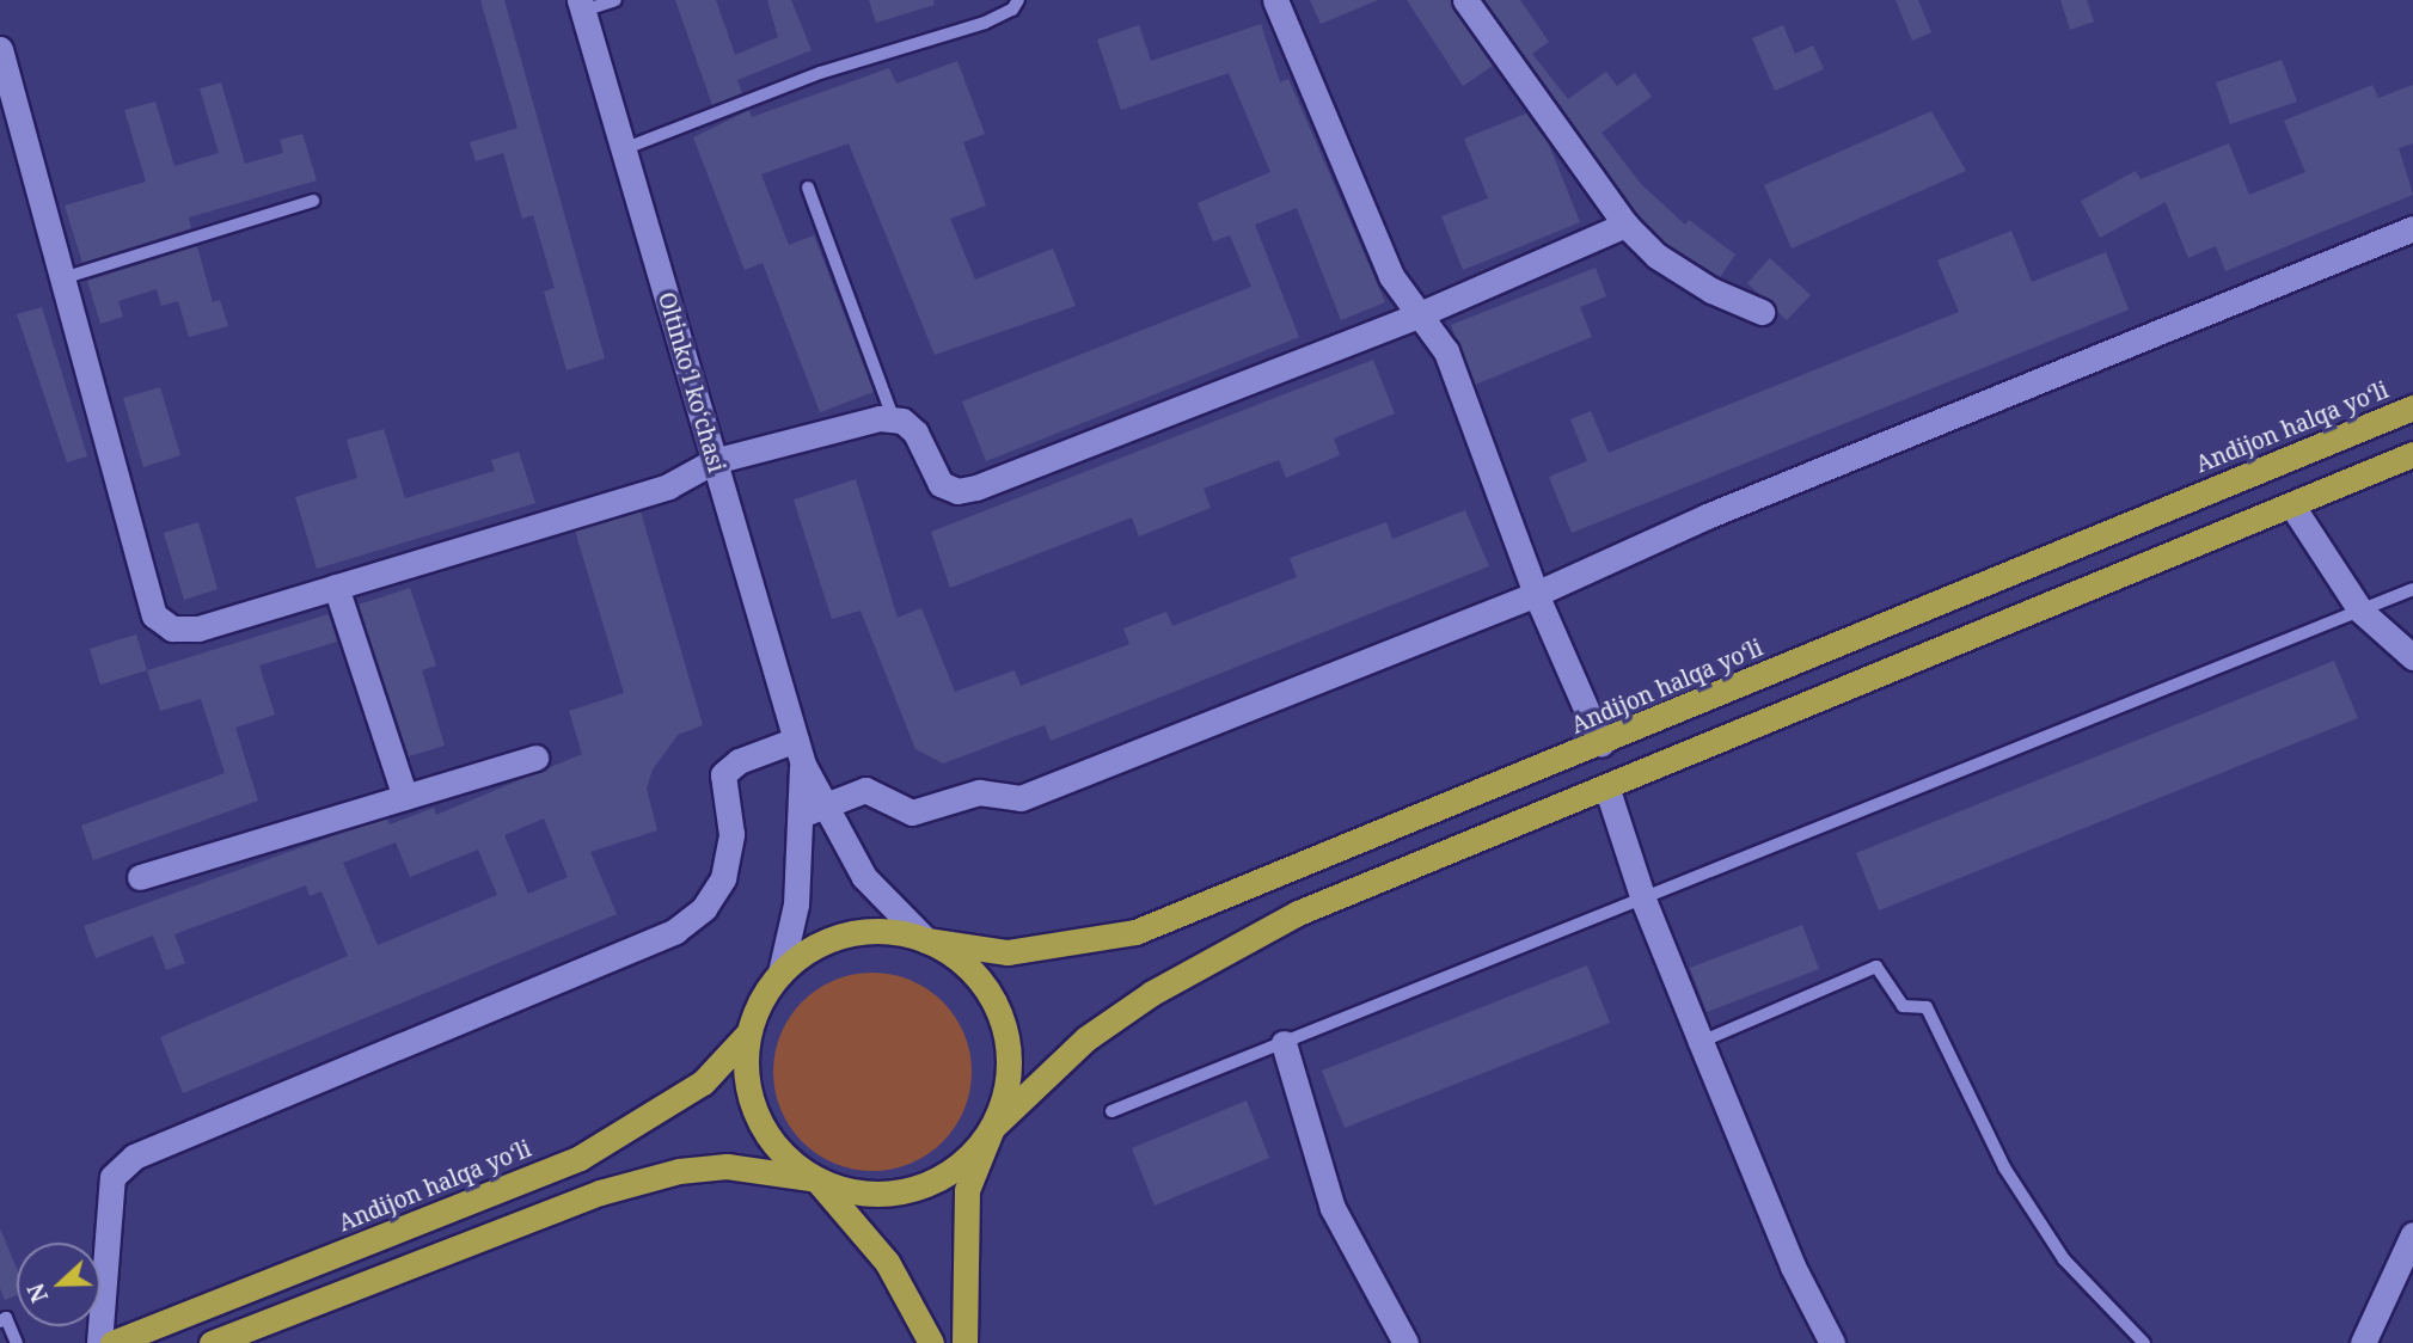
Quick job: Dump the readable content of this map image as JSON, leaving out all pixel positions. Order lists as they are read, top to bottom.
{
  "streets": {
    "highway": ["Andijon halqa yo‘li"],
    "street": ["Oltinkoʻl koʻchasi"]
  },
  "crossings": [
    ["Oltinkoʻl koʻchasi", "Andijon halqa yo‘li"]
  ],
  "north": "left"
}
